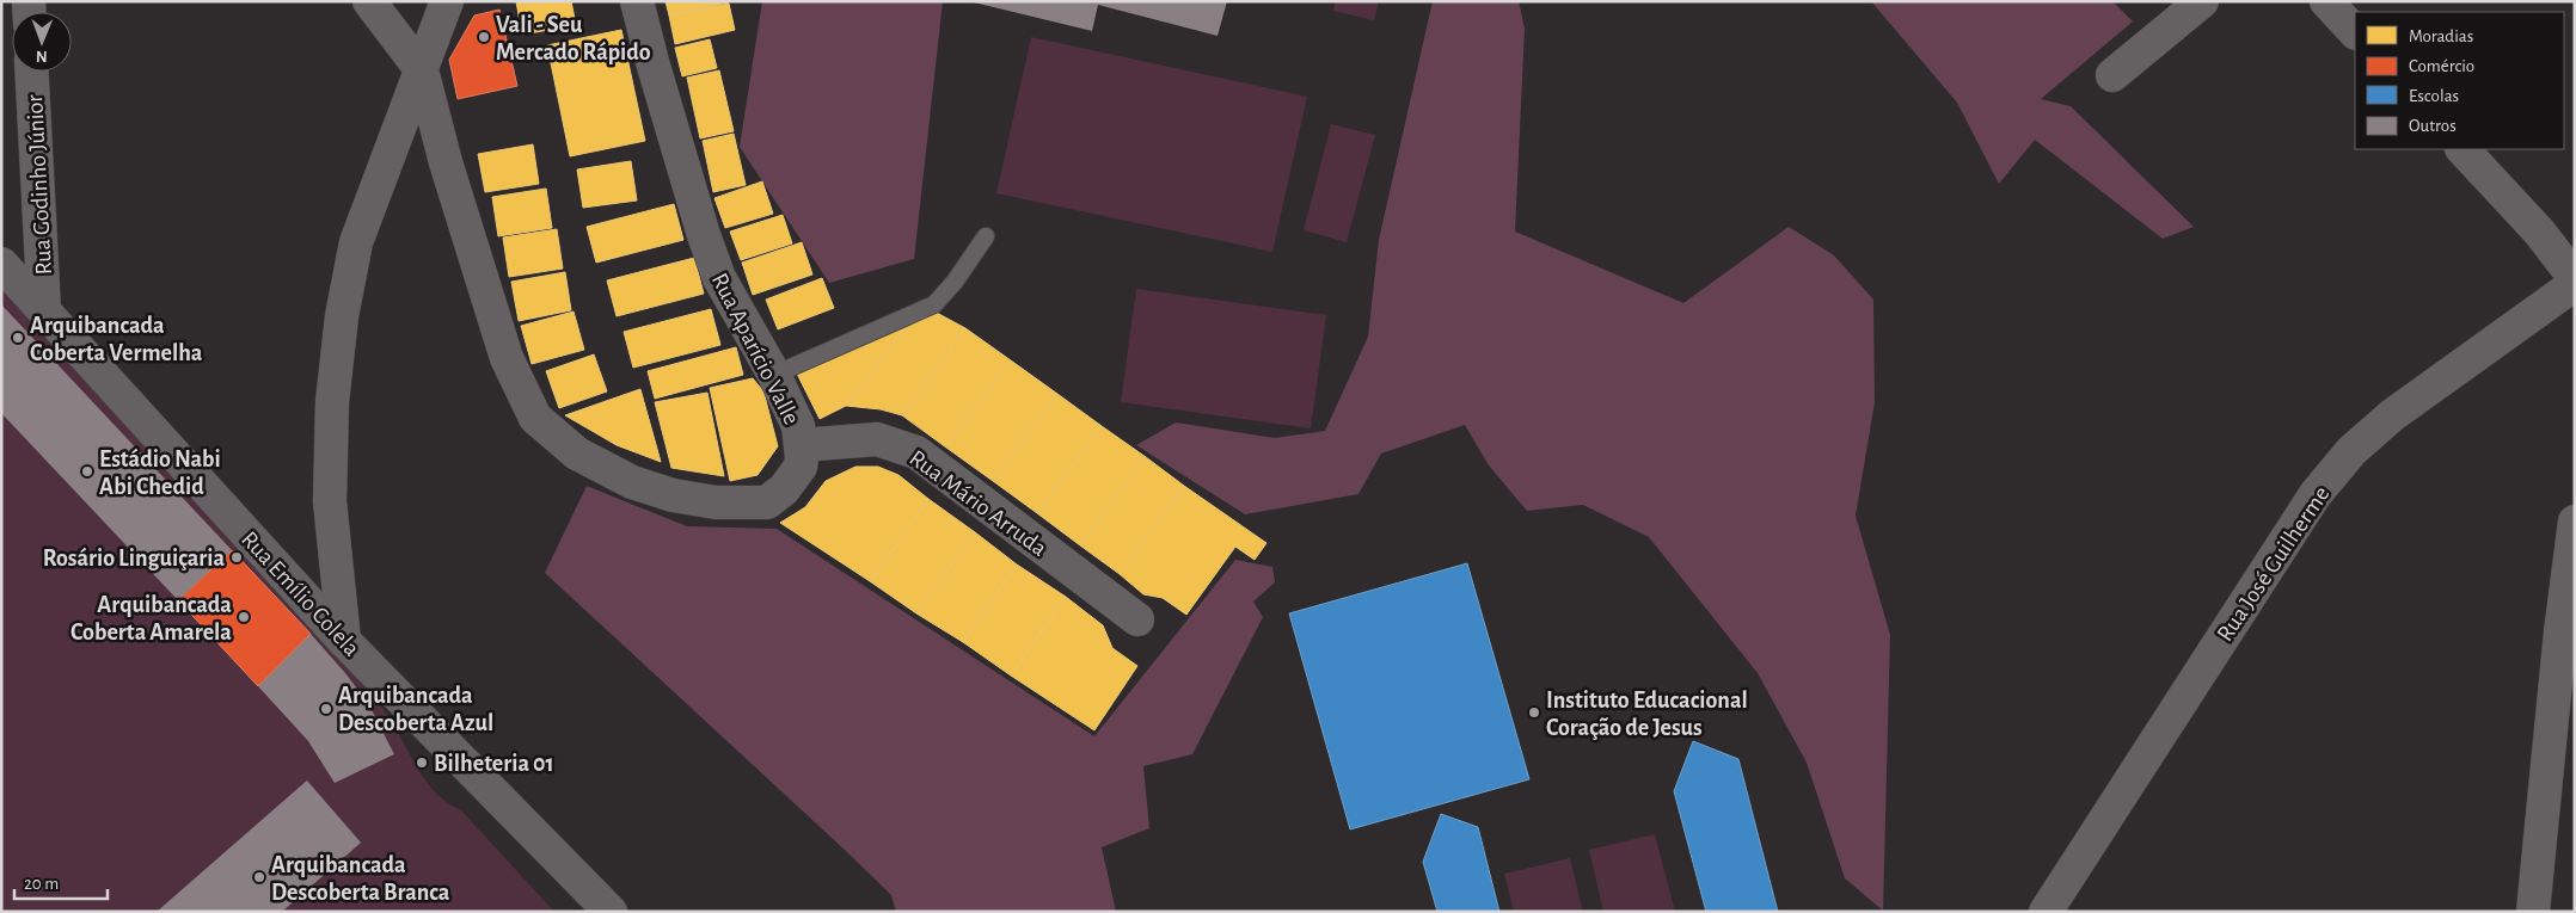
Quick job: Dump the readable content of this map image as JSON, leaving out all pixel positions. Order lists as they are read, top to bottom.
{
  "streets": {
    "street": [
      "Rua Godinho Júnior",
      "Rua Aparício Valle",
      "Rua Mário Arruda",
      "Rua José Guilherme",
      "Rua Emílio Colela"
    ]
  },
  "crossings": [
    ["Rua Godinho Júnior", "Rua Emílio Colela"],
    ["Rua Aparício Valle", "Rua Mário Arruda"]
  ],
  "places": [
    "Vali - Seu Mercado Rápido",
    "Arquibancada Coberta Vermelha",
    "Estádio Nabi Abi Chedid",
    "Rosário Linguiçaria",
    "Arquibancada Coberta Amarela",
    "Arquibancada Descoberta Azul",
    "Instituto Educacional Coração de Jesus",
    "Bilheteria 01",
    "Arquibancada Descoberta Branca"
  ],
  "legend": [
    "Moradias",
    "Comércio",
    "Escolas",
    "Outros"
  ],
  "scale_bar": "20 m",
  "north": "bottom"
}
